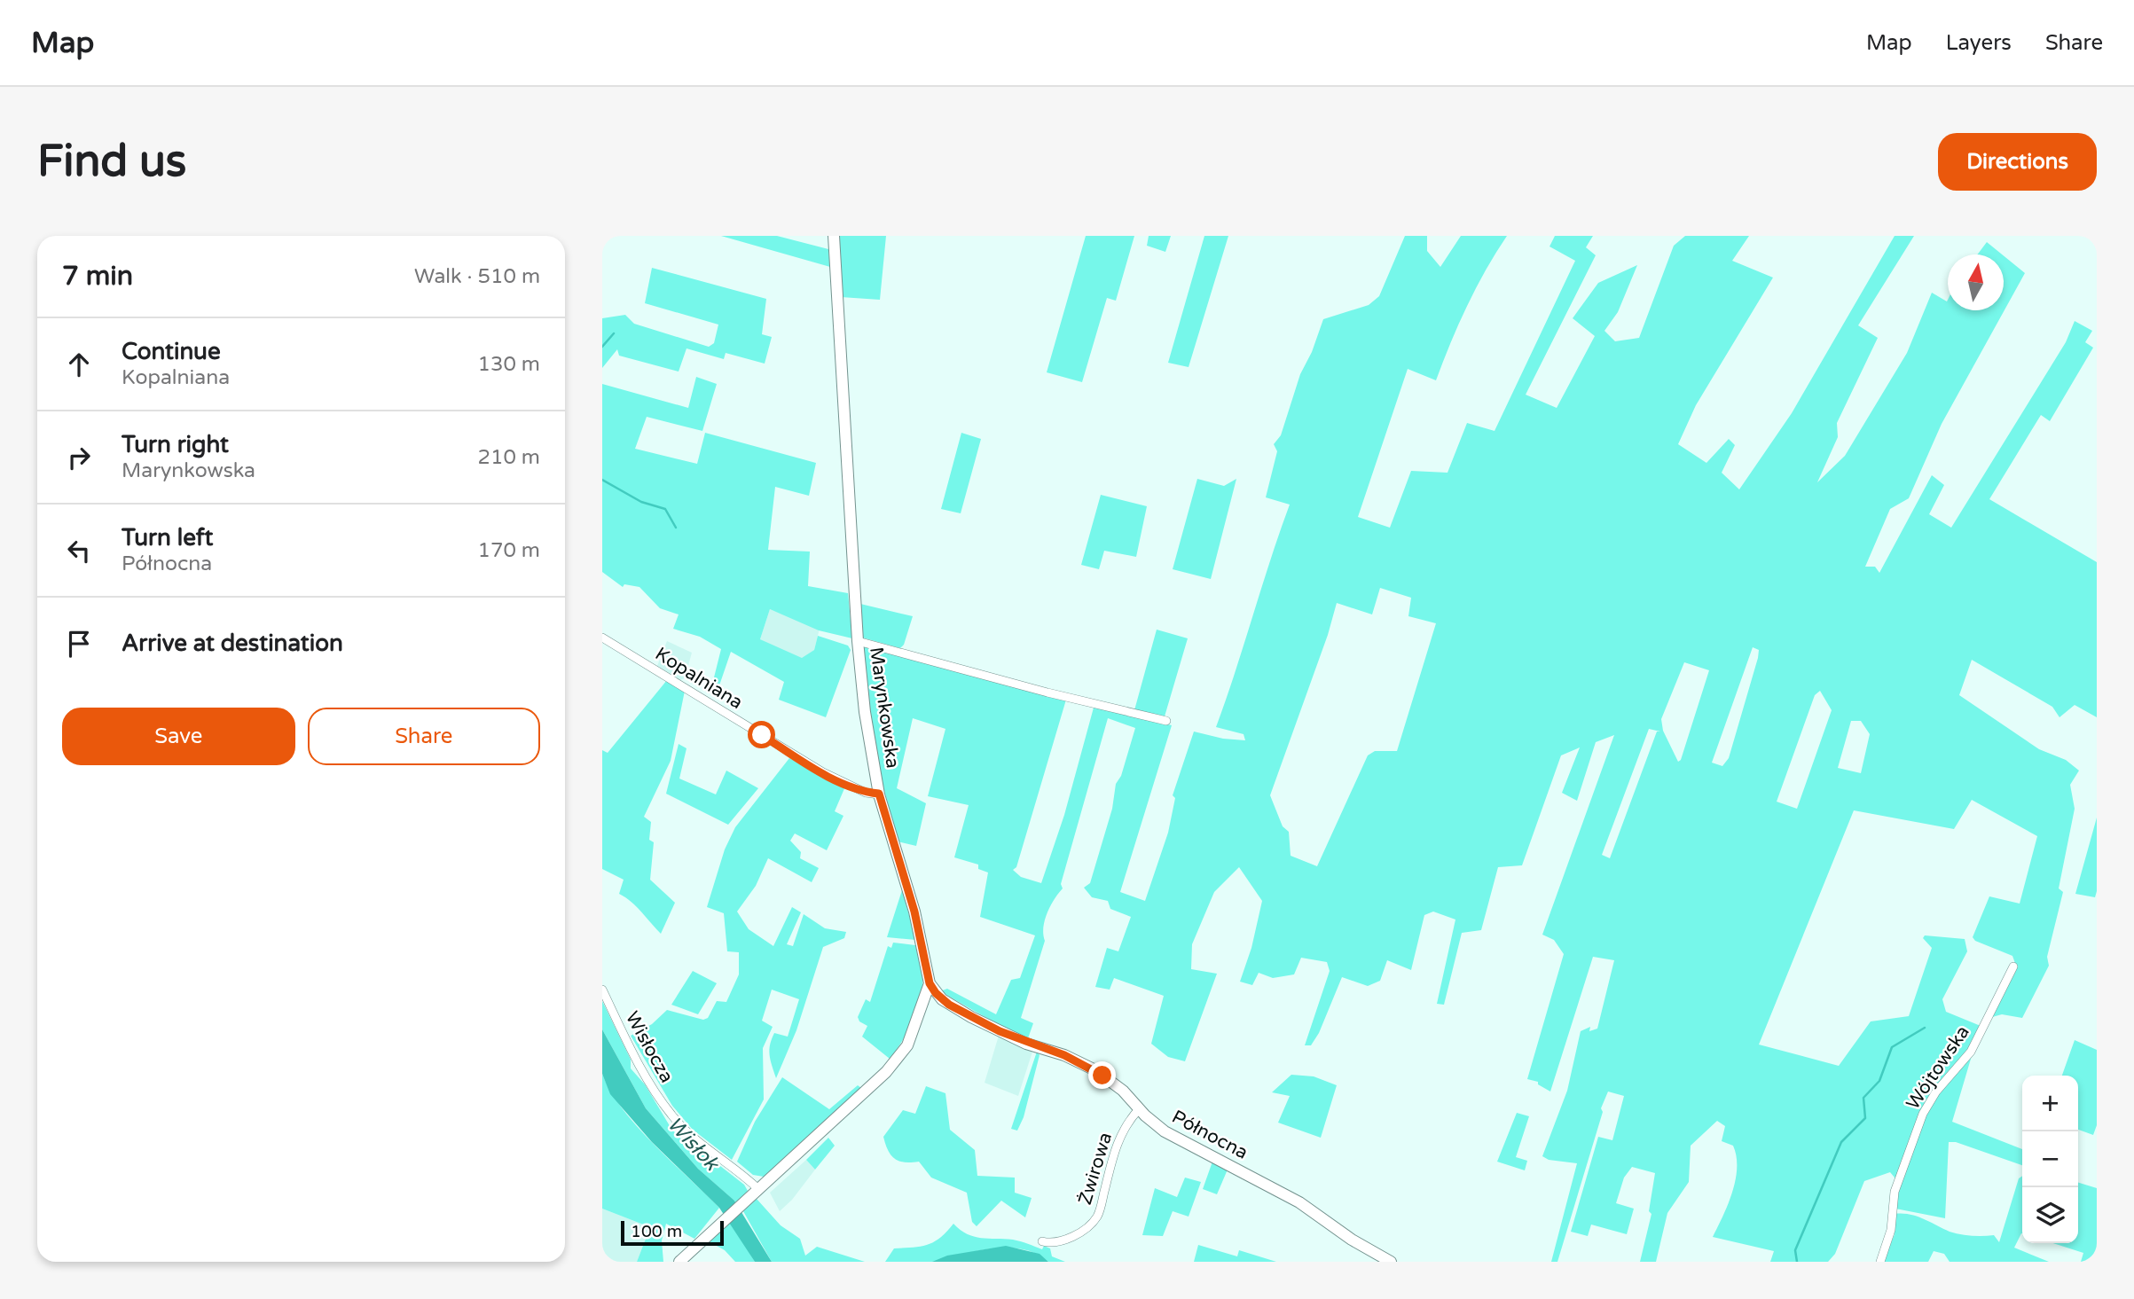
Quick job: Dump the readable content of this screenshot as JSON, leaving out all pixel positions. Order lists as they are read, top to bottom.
{
  "streets": {
    "street": [
      "Kopalniana",
      "Marynkowska",
      "Wisłocza",
      "Wójtowska",
      "Północna",
      "Żwirowa"
    ]
  },
  "crossings": [
    ["Kopalniana", "Marynkowska"],
    ["Marynkowska", "Wisłocza"],
    ["Marynkowska", "Północna"],
    ["Północna", "Żwirowa"]
  ],
  "water": ["Wisłok"],
  "scale_bar": "100 m",
  "north": "top",
  "page": {
    "header": "Map",
    "nav": ["Map", "Layers", "Share"],
    "buttons": [
      "Directions",
      ["Save", "Share"]
    ],
    "title": "Find us",
    "heading": ["7 min", "Walk · 510 m"],
    "list": [
      ["Continue", "Kopalniana", "130 m"],
      ["Turn right", "Marynkowska", "210 m"],
      ["Turn left", "Północna", "170 m"],
      "Arrive at destination"
    ],
    "map_buttons": ["+", "−"],
    "scale": "100 m"
  }
}
